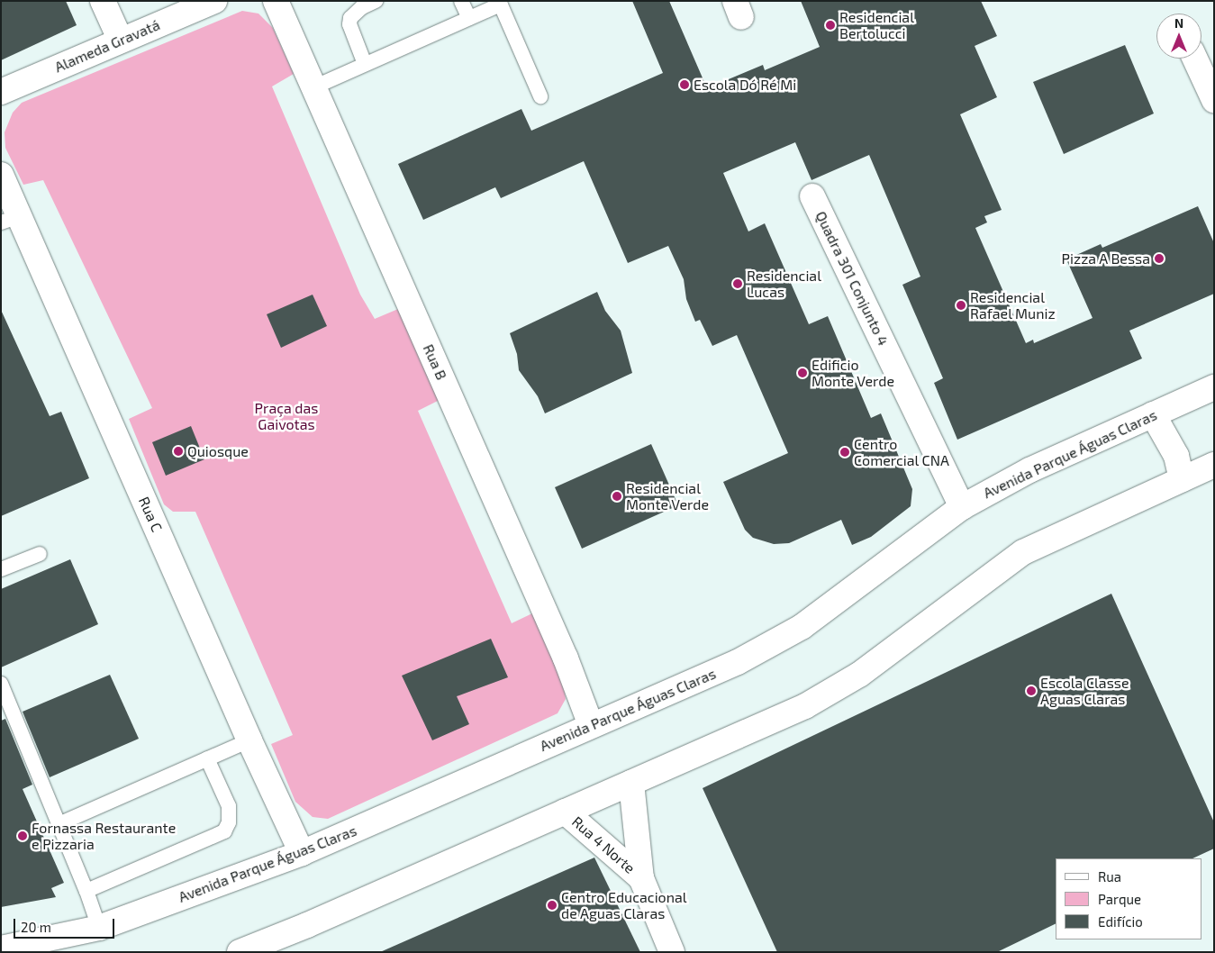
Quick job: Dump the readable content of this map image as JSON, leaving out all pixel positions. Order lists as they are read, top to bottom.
{
  "streets": {
    "street": [
      "Alameda Gravatá",
      "Quadra 301 Conjunto 4",
      "Rua B",
      "Avenida Parque Águas Claras",
      "Rua C",
      "Rua 4 Norte"
    ]
  },
  "crossings": [
    ["Quadra 301 Conjunto 4", "Avenida Parque Águas Claras"],
    ["Rua B", "Avenida Parque Águas Claras"],
    ["Avenida Parque Águas Claras", "Rua C"]
  ],
  "parks": ["Praça das Gaivotas"],
  "places": [
    "Residencial Bertolucci",
    "Escola Dó Ré Mi",
    "Pizza A Bessa",
    "Residencial Lucas",
    "Residencial Rafael Muniz",
    "Edificio Monte Verde",
    "Quiosque",
    "Centro Comercial CNA",
    "Residencial Monte Verde",
    "Escola Classe Aguas Claras",
    "Fornassa Restaurante e Pizzaria",
    "Centro Educacional de Aguas Claras"
  ],
  "legend": ["Rua", "Parque", "Edifício"],
  "scale_bar": "20 m",
  "north": "top"
}
